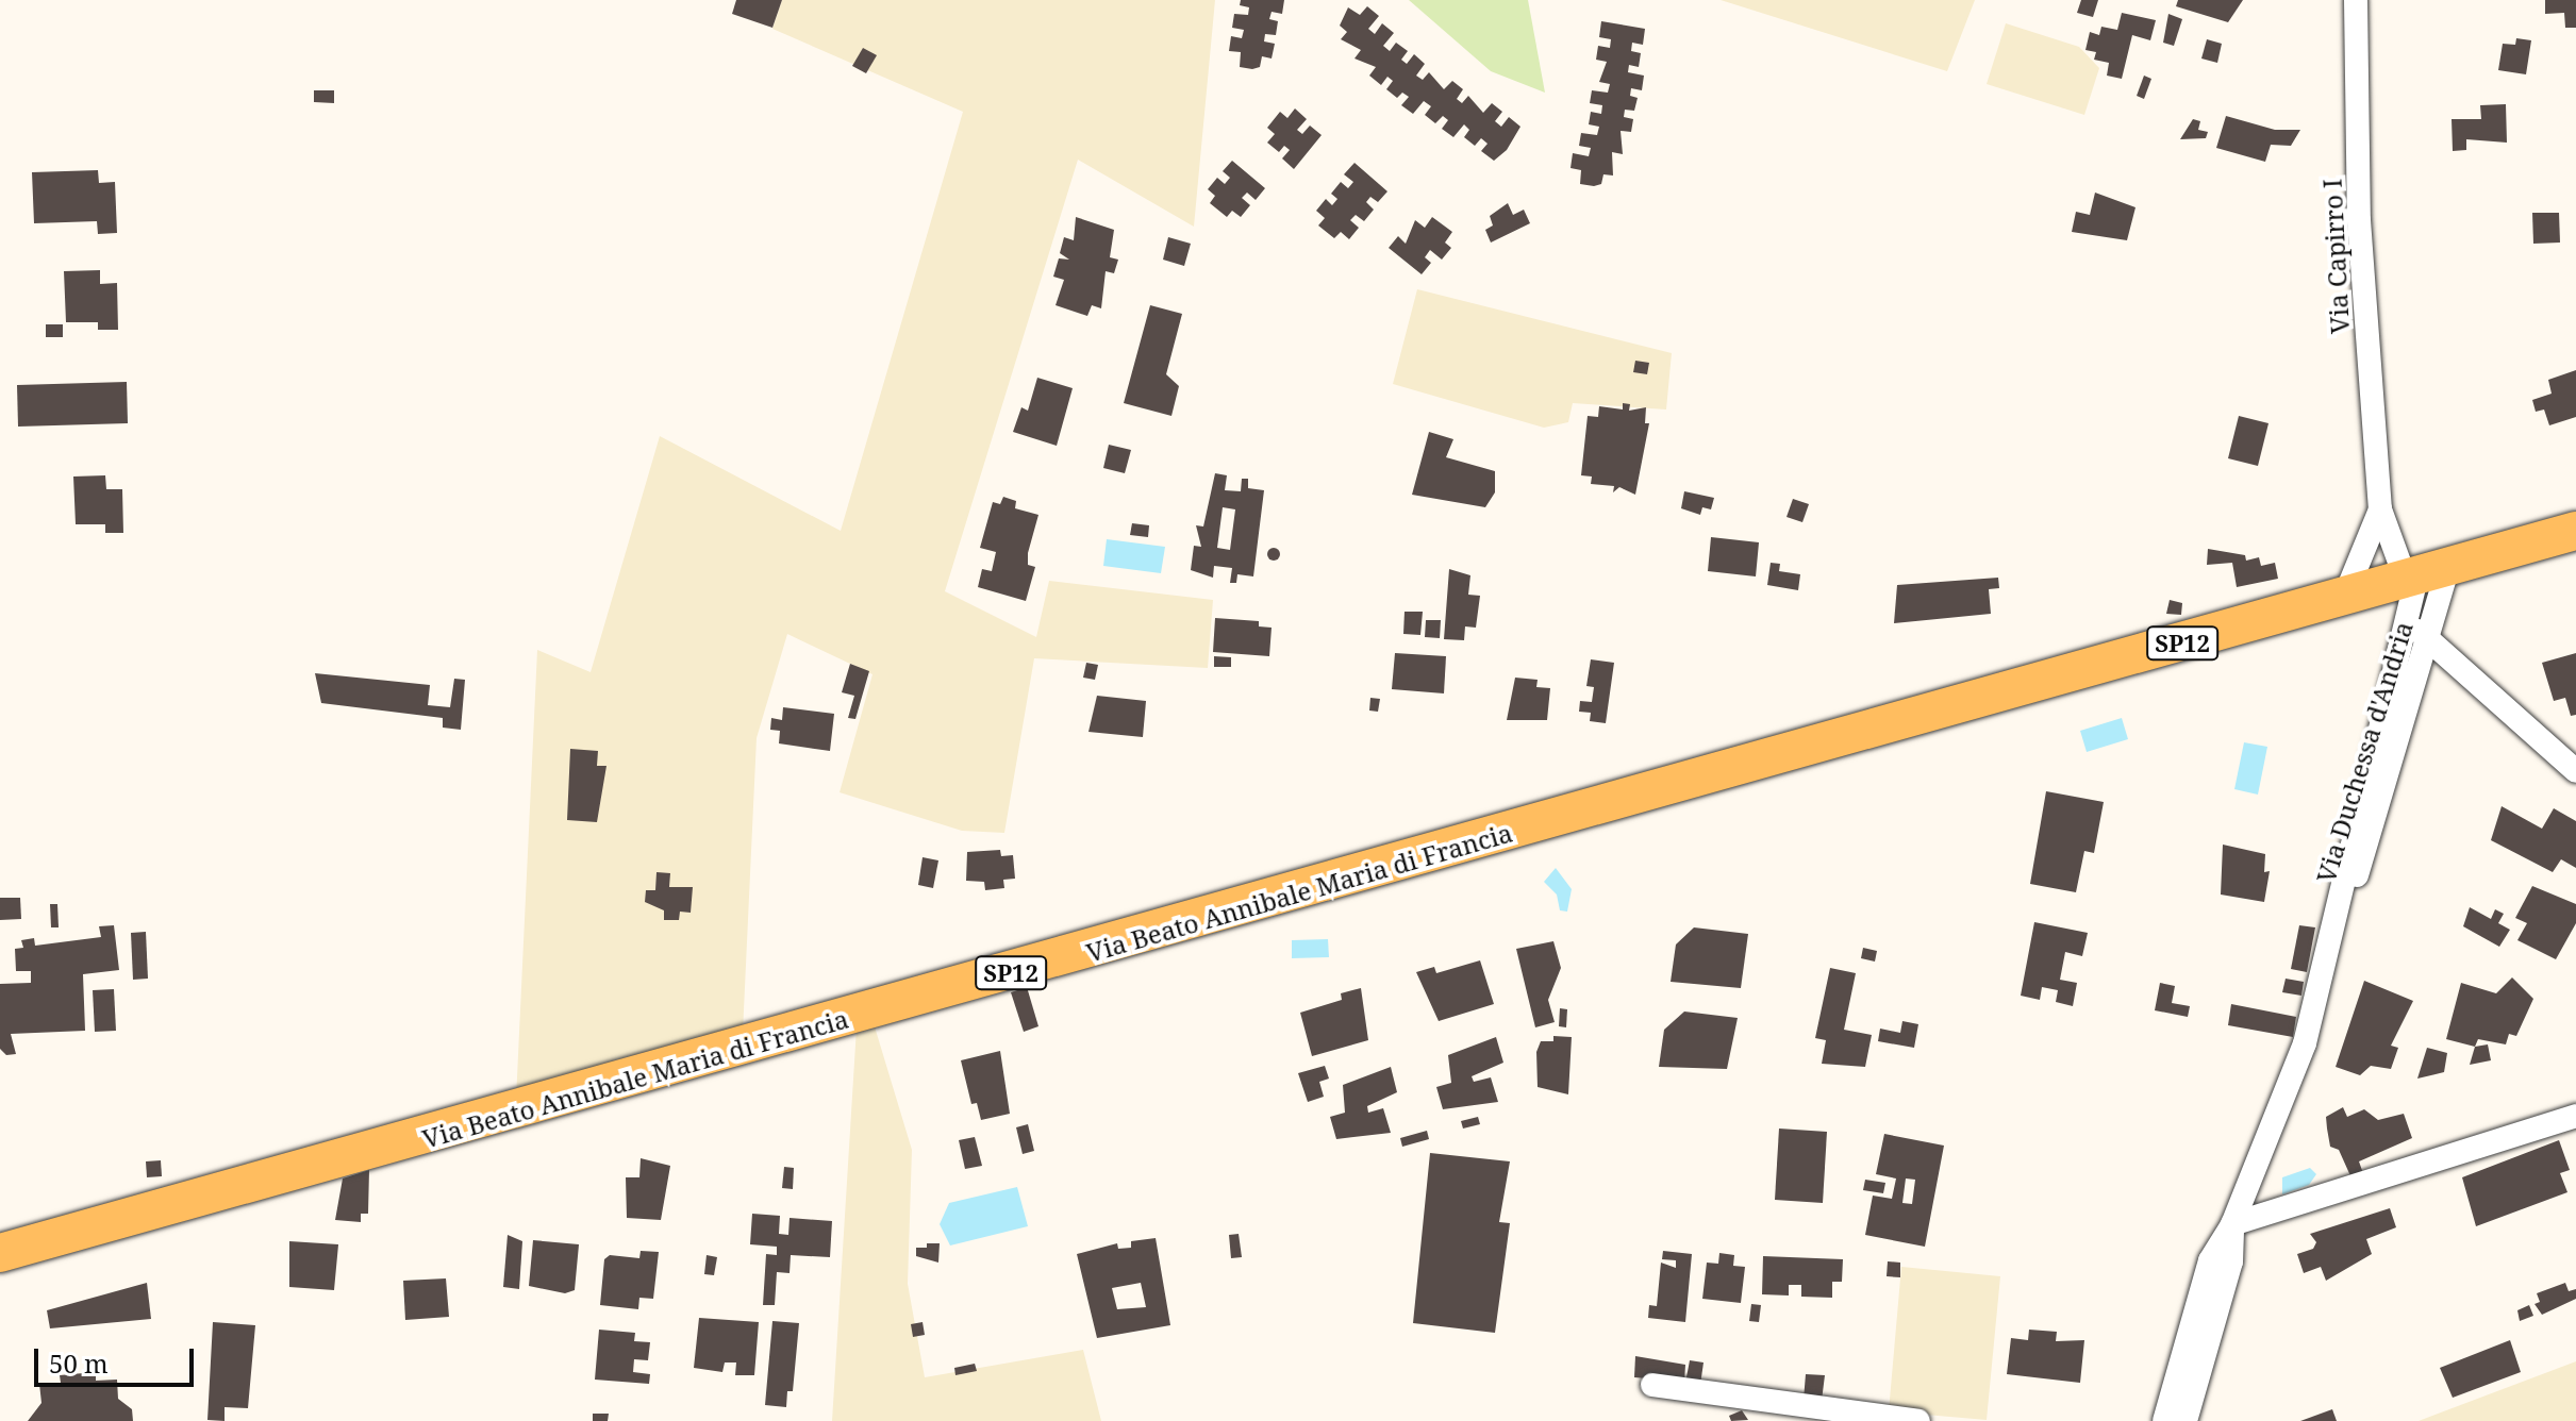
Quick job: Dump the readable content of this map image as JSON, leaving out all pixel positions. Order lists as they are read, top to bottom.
{
  "streets": {
    "main road": ["SP12", "Via Beato Annibale Maria di Francia"],
    "street": ["Via Capirro I", "Via Duchessa d'Andria"]
  },
  "crossings": [
    ["Via Capirro I", "SP12"],
    ["Via Capirro I", "Via Duchessa d'Andria"],
    ["Via Capirro I", "Via Beato Annibale Maria di Francia"],
    ["SP12", "Via Duchessa d'Andria"],
    ["SP12", "Via Beato Annibale Maria di Francia"],
    ["Via Duchessa d'Andria", "Via Beato Annibale Maria di Francia"]
  ],
  "scale_bar": "50 m"
}
